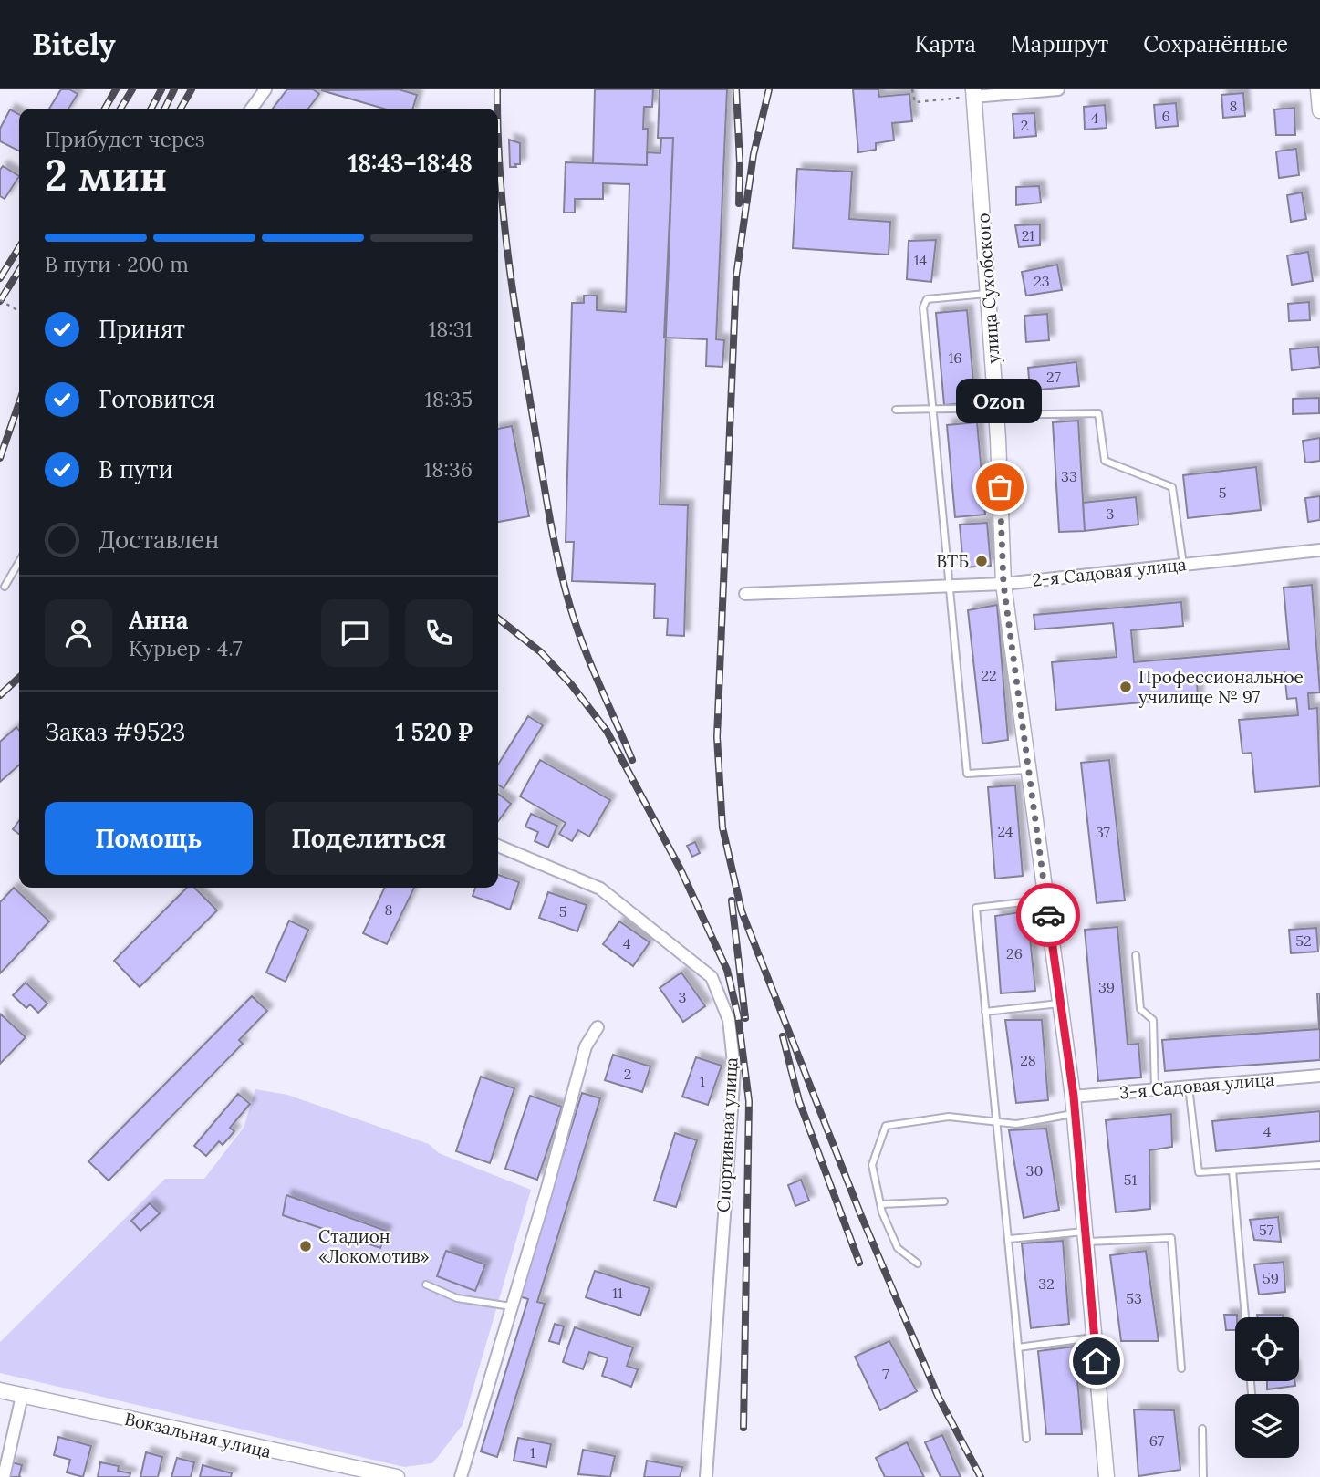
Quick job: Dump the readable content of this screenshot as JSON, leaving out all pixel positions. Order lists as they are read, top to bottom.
{
  "streets": {
    "street": [
      "улица Сухобского",
      "2-я Садовая улица",
      "3-я Садовая улица",
      "Спортивная улица",
      "Вокзальная улица"
    ]
  },
  "crossings": [
    ["улица Сухобского", "2-я Садовая улица"],
    ["улица Сухобского", "3-я Садовая улица"]
  ],
  "places": [
    "Ozon",
    "ВТБ",
    "Профессиональное училище № 97",
    "Стадион «Локомотив»"
  ],
  "house_numbers": [
    "8",
    "6",
    "4",
    "2",
    "21",
    "14",
    "23",
    "16",
    "27",
    "33",
    "5",
    "3",
    "22",
    "24",
    "37",
    "8",
    "5",
    "52",
    "4",
    "26",
    "39",
    "3",
    "28",
    "2",
    "1",
    "4",
    "30",
    "51",
    "57",
    "59",
    "32",
    "11",
    "53",
    "7",
    "67",
    "1"
  ],
  "page": {
    "header": "Bitely",
    "nav": ["Карта", "Маршрут", "Сохранённые"],
    "heading": ["2 мин", "Прибудет через", "18:43–18:48"],
    "panel": [
      "Анна",
      "Курьер · 4.7",
      "Заказ #9523",
      "1 520 ₽"
    ],
    "bar": "В пути · 200 m",
    "list": [
      ["Принят", "18:31"],
      ["Готовится", "18:35"],
      ["В пути", "18:36"],
      "Доставлен"
    ],
    "bubble": "Ozon",
    "buttons": ["Помощь", "Поделиться"]
  }
}
